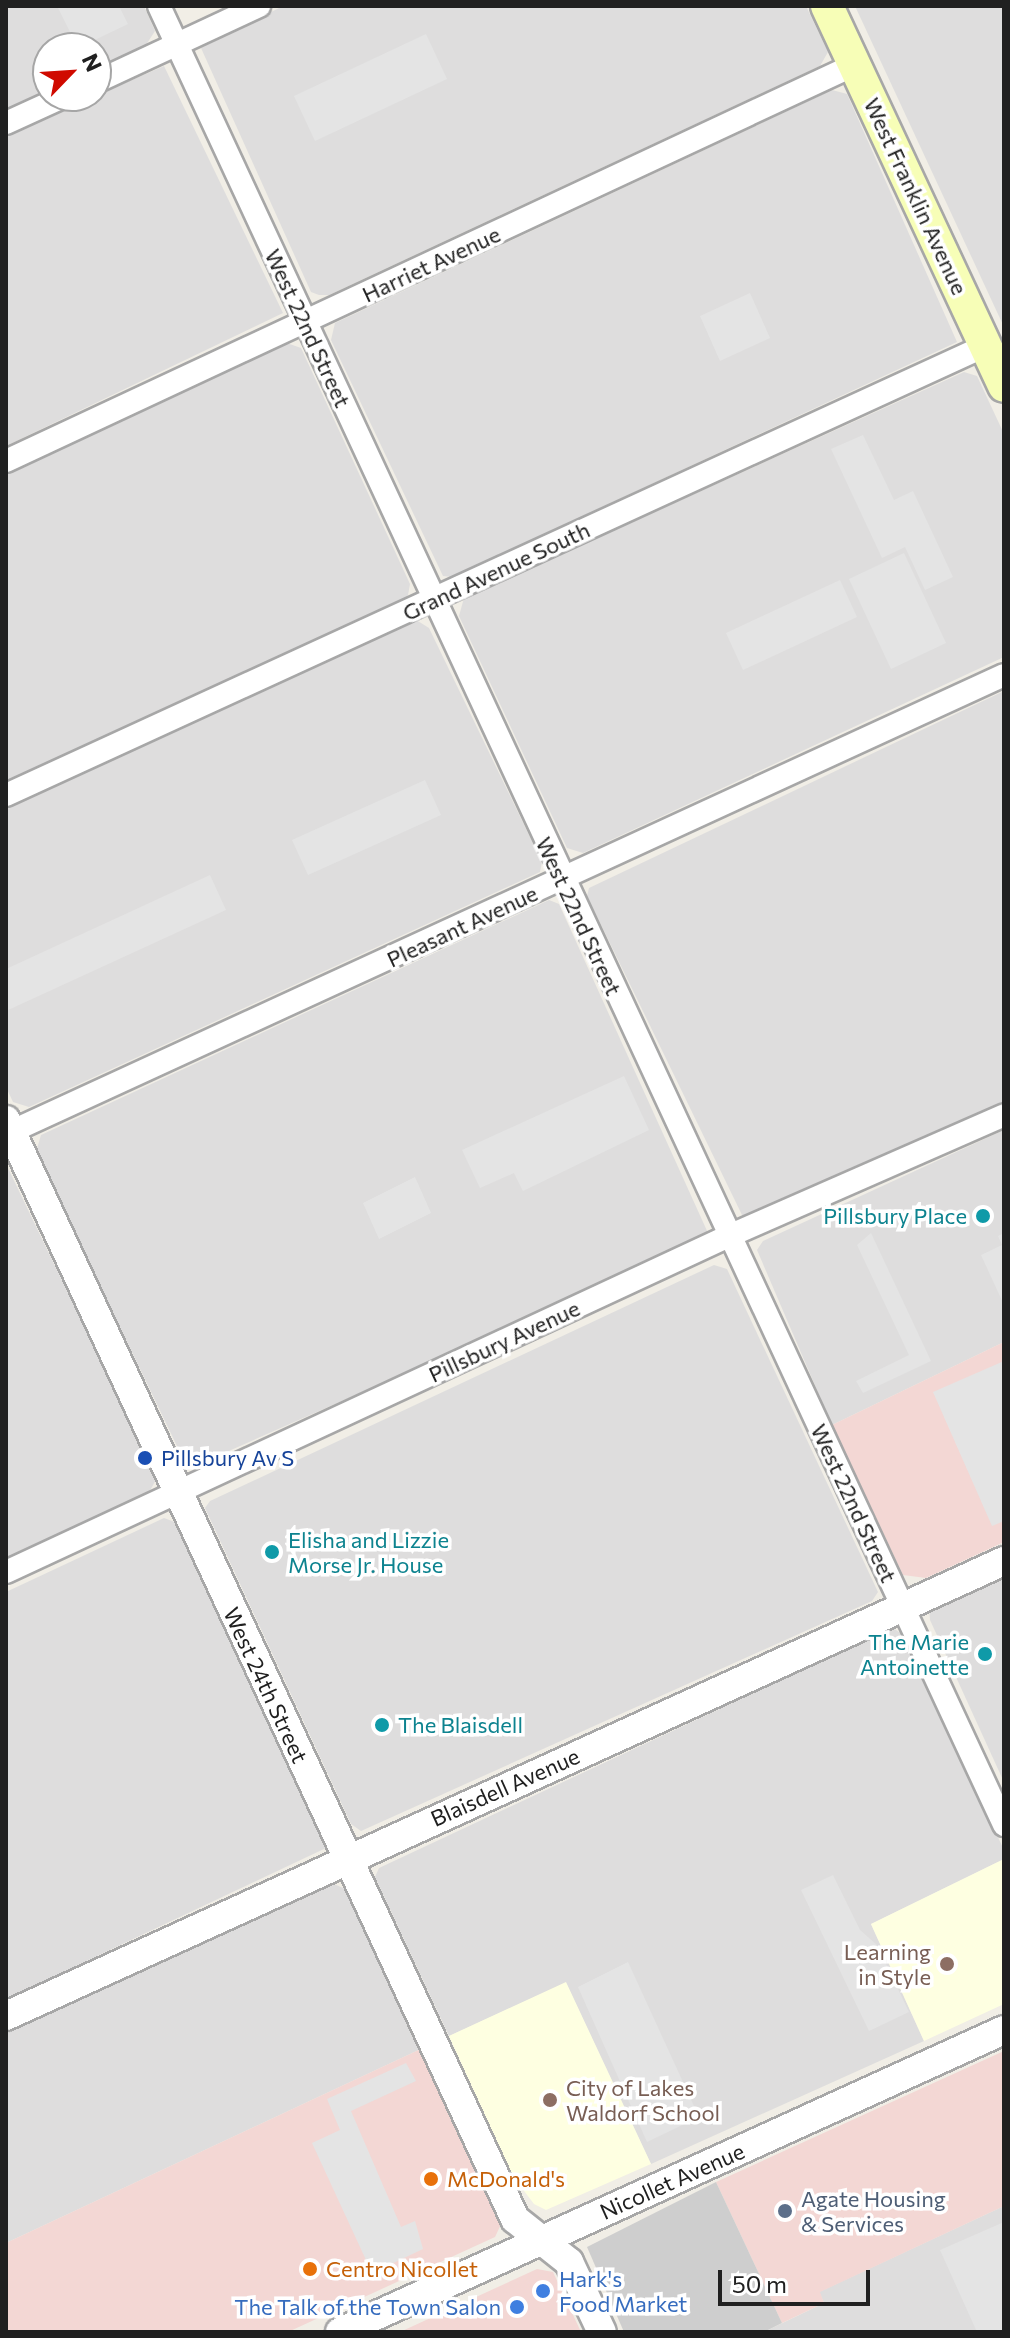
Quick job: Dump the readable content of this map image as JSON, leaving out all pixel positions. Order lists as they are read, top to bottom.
{
  "streets": {
    "main road": ["West Franklin Avenue"],
    "street": [
      "Harriet Avenue",
      "West 22nd Street",
      "Grand Avenue South",
      "Pleasant Avenue",
      "Pillsbury Avenue",
      "West 24th Street",
      "Blaisdell Avenue",
      "Nicollet Avenue"
    ]
  },
  "crossings": [
    ["West Franklin Avenue", "Harriet Avenue"],
    ["West Franklin Avenue", "Grand Avenue South"],
    ["Harriet Avenue", "West 22nd Street"],
    ["West 22nd Street", "Grand Avenue South"],
    ["West 22nd Street", "Pleasant Avenue"],
    ["West 22nd Street", "Pillsbury Avenue"],
    ["West 22nd Street", "Blaisdell Avenue"],
    ["Pleasant Avenue", "West 24th Street"],
    ["Pillsbury Avenue", "West 24th Street"],
    ["West 24th Street", "Blaisdell Avenue"],
    ["West 24th Street", "Nicollet Avenue"]
  ],
  "places": [
    "Pillsbury Place",
    "Pillsbury Av S",
    "Elisha and Lizzie Morse Jr. House",
    "The Marie Antoinette",
    "The Blaisdell",
    "Learning in Style",
    "City of Lakes Waldorf School",
    "McDonald's",
    "Agate Housing & Services",
    "Centro Nicollet",
    "Hark's Food Market",
    "The Talk of the Town Salon"
  ],
  "scale_bar": "50 m",
  "north": "top right"
}
